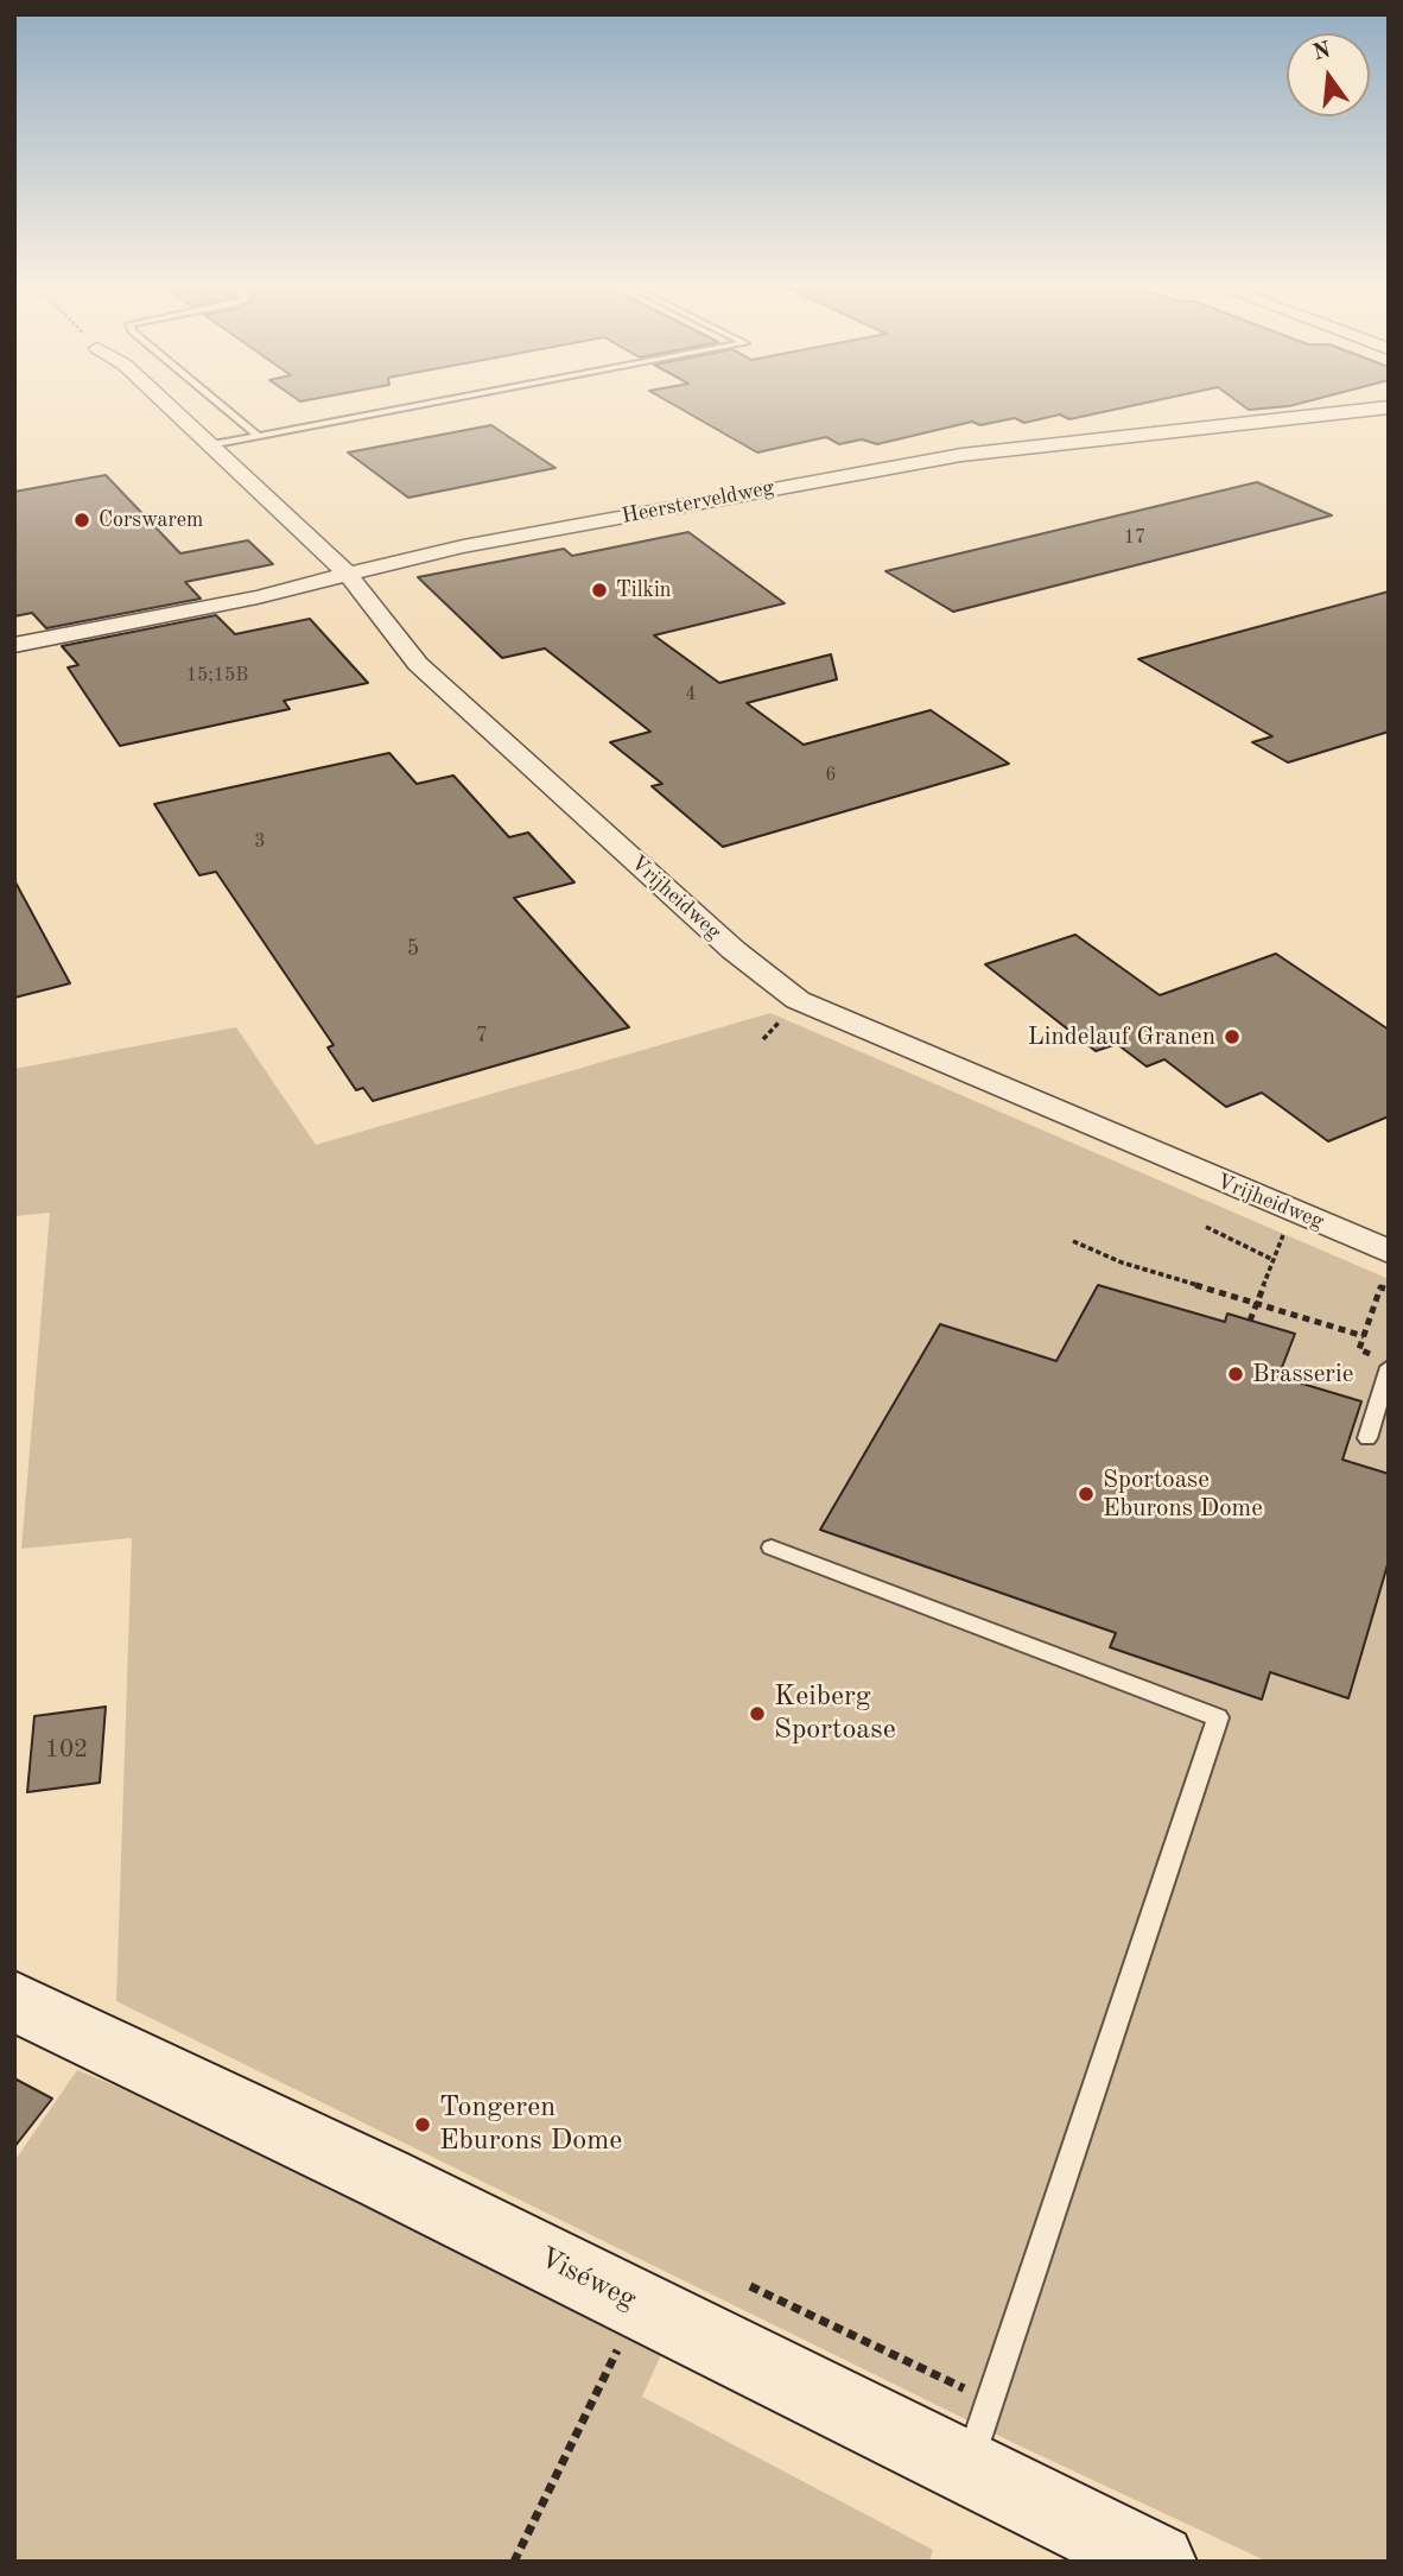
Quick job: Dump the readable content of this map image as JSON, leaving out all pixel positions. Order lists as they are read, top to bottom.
{
  "streets": {
    "main road": ["Viséweg"],
    "street": ["Heersterveldweg", "Vrijheidweg"]
  },
  "crossings": [
    ["Heersterveldweg", "Vrijheidweg"]
  ],
  "places": [
    "Corswarem",
    "Tilkin",
    "Lindelauf Granen",
    "Brasserie",
    "Sportoase Eburons Dome",
    "Keiberg Sportoase",
    "Tongeren Eburons Dome"
  ],
  "house_numbers": [
    "17",
    "15;15B",
    "4",
    "6",
    "3",
    "5",
    "7",
    "102"
  ],
  "north": "top"
}
